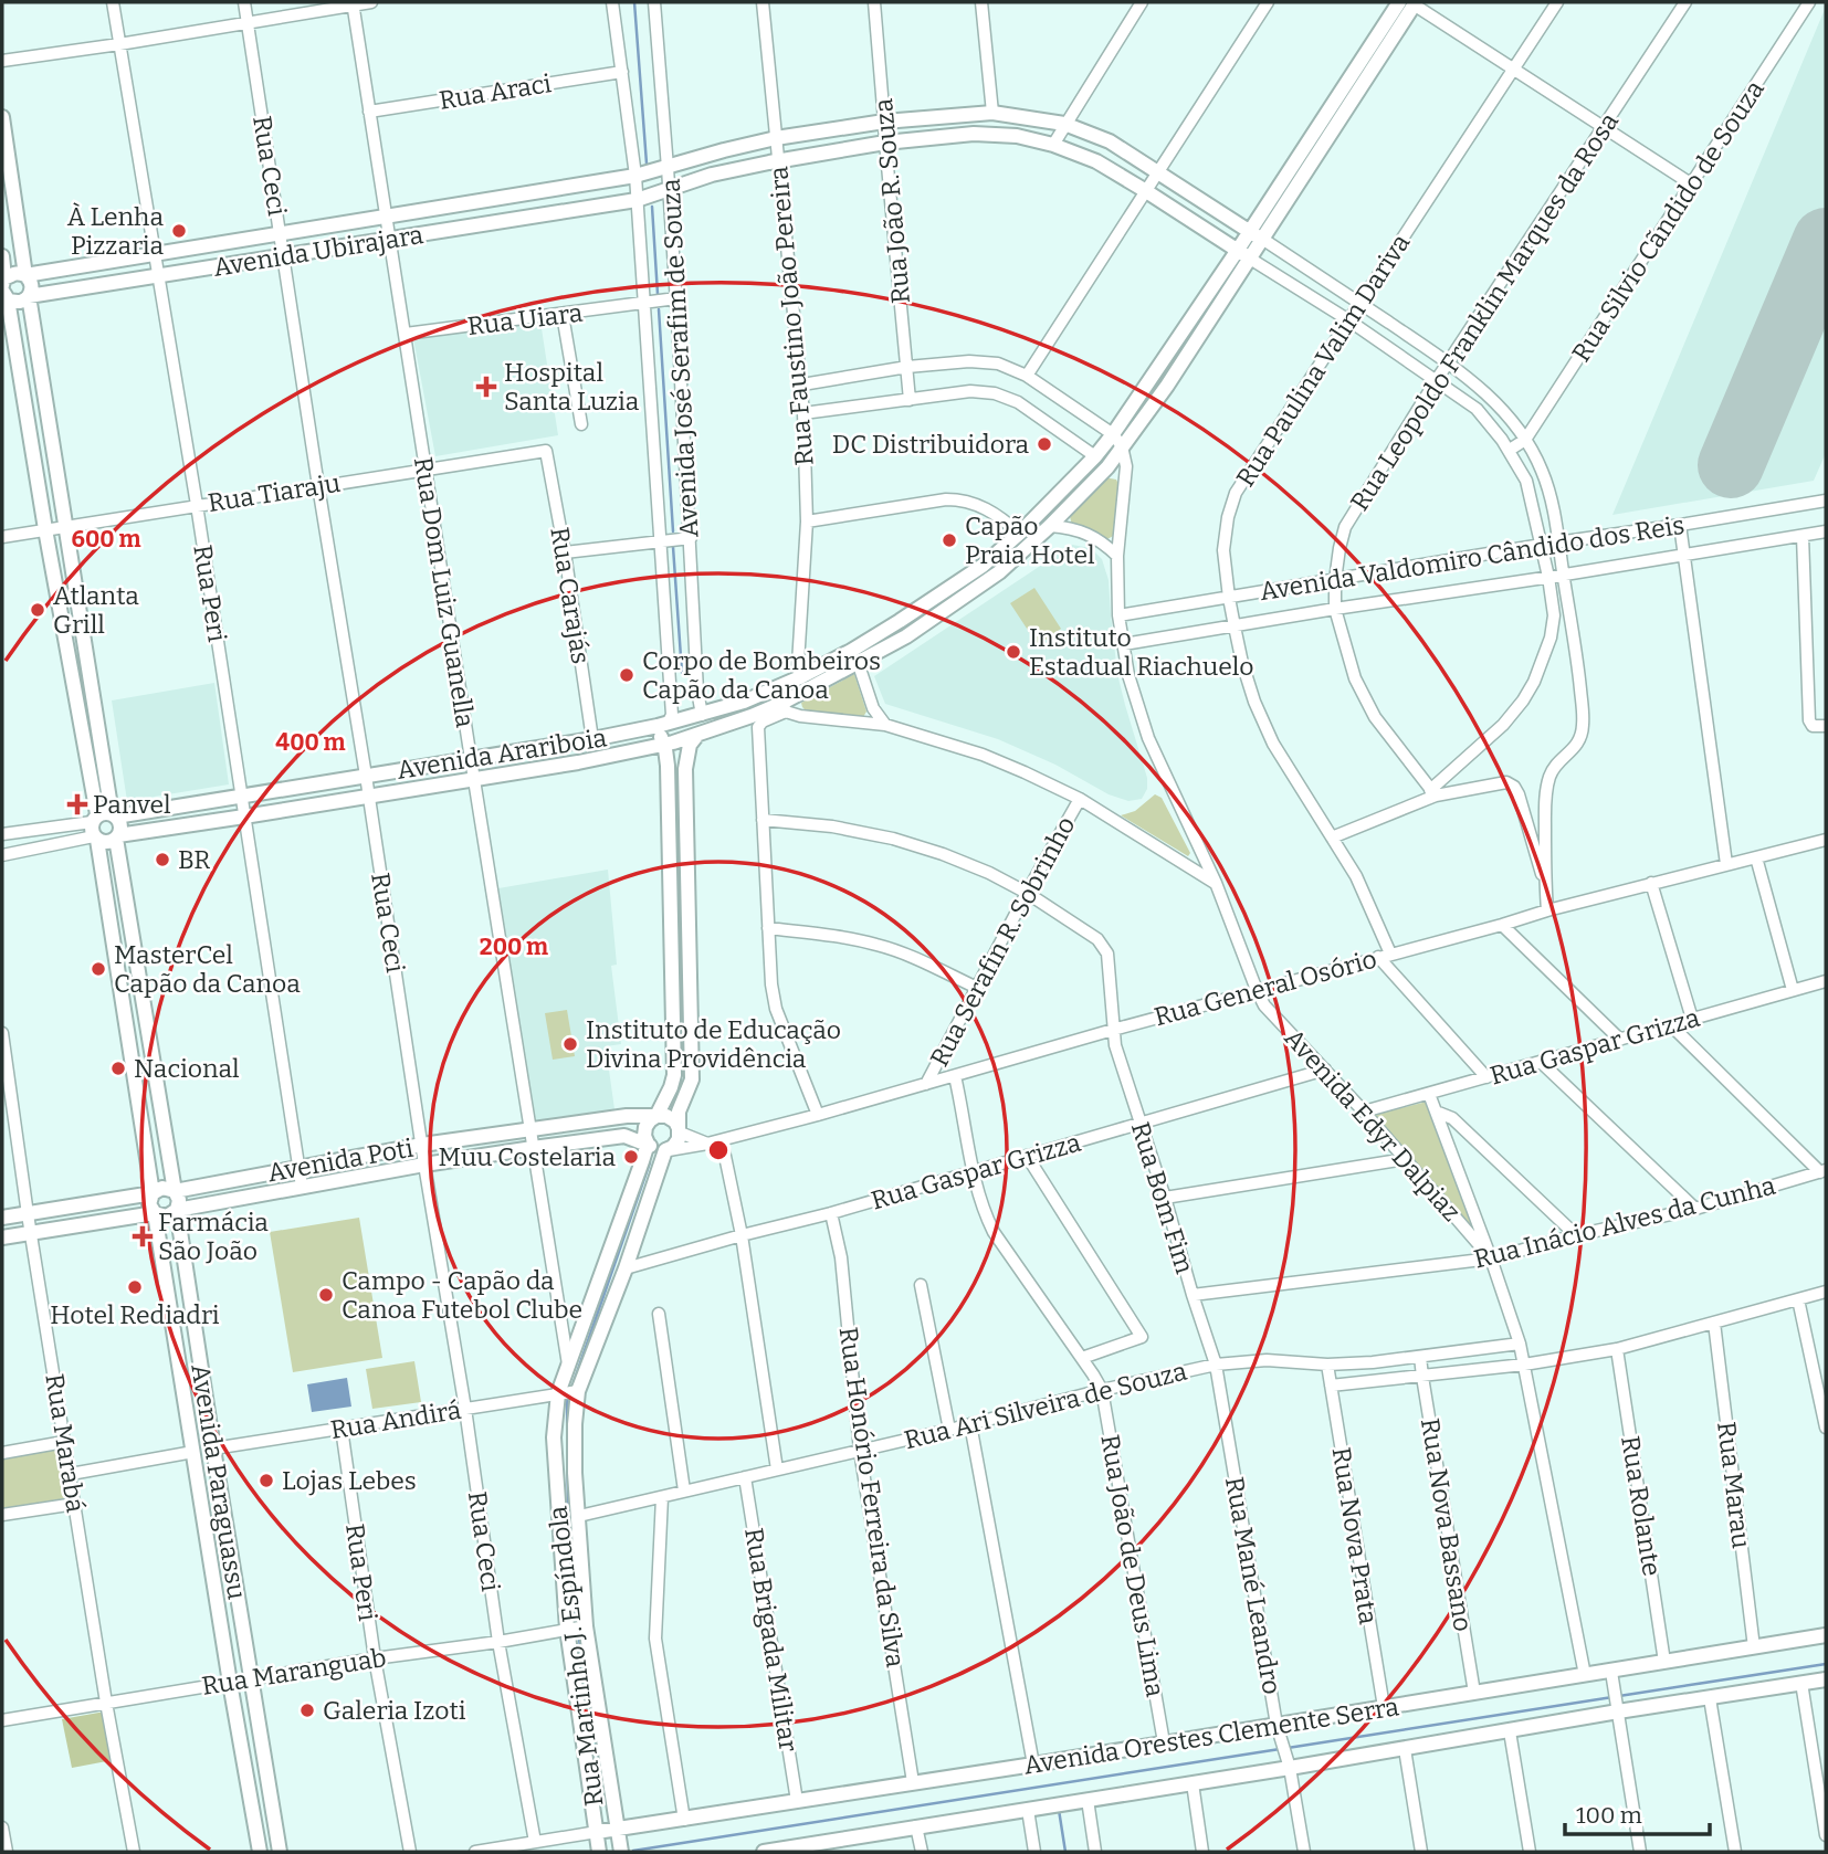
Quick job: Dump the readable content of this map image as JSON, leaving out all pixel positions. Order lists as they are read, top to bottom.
{
  "streets": {
    "main road": [
      "Avenida Ubirajara",
      "Avenida Arariboia",
      "Avenida Poti",
      "Avenida Paraguassu",
      "Rua Martinho J. Espíndola",
      "Avenida Orestes Clemente Serra"
    ],
    "street": [
      "Rua Araci",
      "Rua Ceci",
      "Rua João R. Souza",
      "Rua Silvio Cãndido de Souza",
      "Rua Leopoldo Franklin Marques da Rosa",
      "Rua Faustino João Pereira",
      "Rua Uiara",
      "Avenida José Serafim de Souza",
      "Rua Paulina Valim Dariva",
      "Rua Tiaraju",
      "Avenida Valdomiro Cândido dos Reis",
      "Rua Dom Luiz Guanella",
      "Rua Peri",
      "Rua Carajás",
      "Rua Serafin R. Sobrinho",
      "Rua General Osório",
      "Rua Gaspar Grizza",
      "Avenida Edyr Dalpiaz",
      "Rua Bom Fim",
      "Rua Inácio Alves da Cunha",
      "Rua Ari Silveira de Souza",
      "Rua Andirá",
      "Rua Marabá",
      "Rua Marau",
      "Rua Honório Ferreira da Silva",
      "Rua Rolante",
      "Rua Nova Bassano",
      "Rua Nova Prata",
      "Rua João de Deus Lima",
      "Rua Mané Leandro",
      "Rua Brigada Militar",
      "Rua Maranguab"
    ]
  },
  "crossings": [
    ["Rua Araci", "Avenida José Serafim de Souza"],
    ["Rua Araci", "Rua Dom Luiz Guanella"],
    ["Rua Ceci", "Avenida Ubirajara"],
    ["Rua Ceci", "Rua Tiaraju"],
    ["Rua Ceci", "Avenida Arariboia"],
    ["Rua Ceci", "Avenida Poti"],
    ["Rua Ceci", "Rua Andirá"],
    ["Rua Ceci", "Rua Maranguab"],
    ["Rua João R. Souza", "Avenida Ubirajara"],
    ["Avenida Ubirajara", "Rua Faustino João Pereira"],
    ["Avenida Ubirajara", "Avenida José Serafim de Souza"],
    ["Avenida Ubirajara", "Rua Dom Luiz Guanella"],
    ["Avenida Ubirajara", "Rua Peri"],
    ["Avenida Ubirajara", "Avenida Arariboia"],
    ["Avenida Ubirajara", "Avenida Paraguassu"],
    ["Rua Leopoldo Franklin Marques da Rosa", "Avenida Valdomiro Cândido dos Reis"],
    ["Rua Faustino João Pereira", "Avenida Arariboia"],
    ["Rua Uiara", "Avenida José Serafim de Souza"],
    ["Rua Uiara", "Rua Dom Luiz Guanella"],
    ["Avenida José Serafim de Souza", "Avenida Arariboia"],
    ["Avenida José Serafim de Souza", "Rua Martinho J. Espíndola"],
    ["Rua Paulina Valim Dariva", "Avenida Valdomiro Cândido dos Reis"],
    ["Rua Paulina Valim Dariva", "Rua General Osório"],
    ["Rua Tiaraju", "Rua Dom Luiz Guanella"],
    ["Rua Tiaraju", "Rua Peri"],
    ["Rua Tiaraju", "Rua Carajás"],
    ["Rua Tiaraju", "Avenida Paraguassu"],
    ["Avenida Valdomiro Cândido dos Reis", "Avenida Edyr Dalpiaz"],
    ["Rua Dom Luiz Guanella", "Avenida Arariboia"],
    ["Rua Dom Luiz Guanella", "Avenida Poti"],
    ["Rua Dom Luiz Guanella", "Rua Martinho J. Espíndola"],
    ["Rua Peri", "Avenida Arariboia"],
    ["Rua Peri", "Avenida Poti"],
    ["Rua Peri", "Rua Andirá"],
    ["Rua Peri", "Rua Maranguab"],
    ["Rua Carajás", "Avenida Arariboia"],
    ["Avenida Arariboia", "Avenida Edyr Dalpiaz"],
    ["Avenida Arariboia", "Avenida Paraguassu"],
    ["Avenida Arariboia", "Rua Martinho J. Espíndola"],
    ["Rua Serafin R. Sobrinho", "Rua General Osório"],
    ["Rua Serafin R. Sobrinho", "Rua Bom Fim"],
    ["Rua General Osório", "Avenida Edyr Dalpiaz"],
    ["Rua General Osório", "Avenida Poti"],
    ["Rua General Osório", "Rua Bom Fim"],
    ["Rua General Osório", "Rua Martinho J. Espíndola"],
    ["Rua Gaspar Grizza", "Avenida Edyr Dalpiaz"],
    ["Rua Gaspar Grizza", "Rua Bom Fim"],
    ["Rua Gaspar Grizza", "Rua Honório Ferreira da Silva"],
    ["Rua Gaspar Grizza", "Rua Martinho J. Espíndola"],
    ["Avenida Edyr Dalpiaz", "Rua Inácio Alves da Cunha"],
    ["Avenida Poti", "Rua Marabá"],
    ["Avenida Poti", "Avenida Paraguassu"],
    ["Avenida Poti", "Rua Martinho J. Espíndola"],
    ["Rua Bom Fim", "Rua Inácio Alves da Cunha"],
    ["Rua Bom Fim", "Rua Ari Silveira de Souza"],
    ["Rua Bom Fim", "Rua Mané Leandro"],
    ["Rua Ari Silveira de Souza", "Rua Honório Ferreira da Silva"],
    ["Rua Ari Silveira de Souza", "Rua Nova Bassano"],
    ["Rua Ari Silveira de Souza", "Rua Nova Prata"],
    ["Rua Ari Silveira de Souza", "Rua João de Deus Lima"],
    ["Rua Ari Silveira de Souza", "Rua Mané Leandro"],
    ["Rua Ari Silveira de Souza", "Rua Brigada Militar"],
    ["Rua Ari Silveira de Souza", "Rua Martinho J. Espíndola"],
    ["Rua Andirá", "Avenida Paraguassu"],
    ["Rua Andirá", "Rua Martinho J. Espíndola"],
    ["Rua Marabá", "Rua Maranguab"],
    ["Avenida Paraguassu", "Rua Maranguab"],
    ["Rua Marau", "Avenida Orestes Clemente Serra"],
    ["Rua Honório Ferreira da Silva", "Avenida Orestes Clemente Serra"],
    ["Rua Rolante", "Avenida Orestes Clemente Serra"],
    ["Rua Nova Bassano", "Avenida Orestes Clemente Serra"],
    ["Rua Nova Prata", "Avenida Orestes Clemente Serra"],
    ["Rua João de Deus Lima", "Avenida Orestes Clemente Serra"],
    ["Rua Mané Leandro", "Avenida Orestes Clemente Serra"],
    ["Rua Brigada Militar", "Avenida Orestes Clemente Serra"],
    ["Rua Martinho J. Espíndola", "Rua Maranguab"],
    ["Rua Martinho J. Espíndola", "Avenida Orestes Clemente Serra"]
  ],
  "places": {
    "other": [
      "À Lenha Pizzaria",
      "DC Distribuidora",
      "Capão Praia Hotel",
      "Atlanta Grill",
      "Instituto Estadual Riachuelo",
      "Corpo de Bombeiros Capão da Canoa",
      "BR",
      "MasterCel Capão da Canoa",
      "Instituto de Educação Divina Providência",
      "Nacional",
      "Muu Costelaria",
      "Hotel Rediadri",
      "Campo - Capão da Canoa Futebol Clube",
      "Lojas Lebes",
      "Galeria Izoti"
    ],
    "health": ["Hospital Santa Luzia", "Panvel", "Farmácia São João"]
  },
  "scale_bar": "100 m",
  "rings": ["600 m", "400 m", "200 m"]
}
